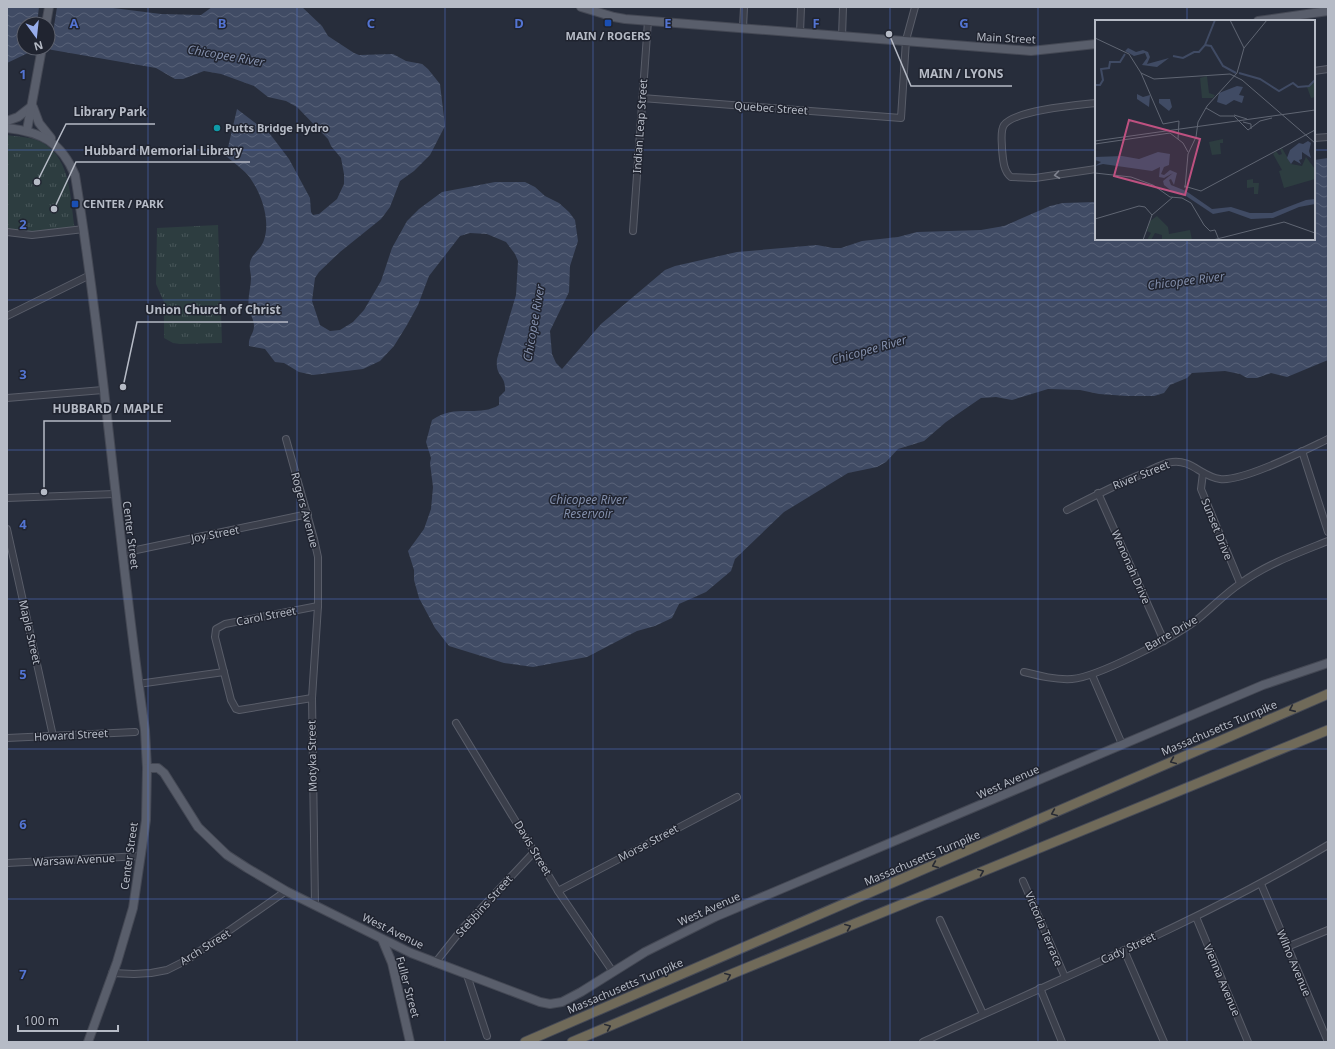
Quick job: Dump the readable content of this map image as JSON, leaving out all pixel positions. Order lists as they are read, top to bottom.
{
  "streets": {
    "highway": ["Massachusetts Turnpike"],
    "main road": [
      "Main Street",
      "Center Street",
      "West Avenue",
      "Fuller Street"
    ],
    "street": [
      "Quebec Street",
      "Indian Leap Street",
      "River Street",
      "Rogers Avenue",
      "Sunset Drive",
      "Joy Street",
      "Wenonah Drive",
      "Carol Street",
      "Maple Street",
      "Barre Drive",
      "Howard Street",
      "Motyka Street",
      "Morse Street",
      "Davis Street",
      "Warsaw Avenue",
      "Stebbins Street",
      "Victoria Terrace",
      "Arch Street",
      "Cady Street",
      "Wilno Avenue",
      "Vienna Avenue"
    ]
  },
  "crossings": [
    ["Main Street", "Quebec Street"],
    ["Main Street", "Indian Leap Street"],
    ["Quebec Street", "Indian Leap Street"],
    ["River Street", "Sunset Drive"],
    ["River Street", "Wenonah Drive"],
    ["Rogers Avenue", "Joy Street"],
    ["Rogers Avenue", "Carol Street"],
    ["Rogers Avenue", "Motyka Street"],
    ["Sunset Drive", "Barre Drive"],
    ["Joy Street", "Center Street"],
    ["Center Street", "West Avenue"],
    ["Center Street", "Warsaw Avenue"],
    ["Center Street", "Arch Street"],
    ["Wenonah Drive", "Barre Drive"],
    ["Carol Street", "Motyka Street"],
    ["Maple Street", "Howard Street"],
    ["Motyka Street", "West Avenue"],
    ["West Avenue", "Davis Street"],
    ["West Avenue", "Stebbins Street"],
    ["West Avenue", "Arch Street"],
    ["West Avenue", "Fuller Street"],
    ["Morse Street", "Davis Street"],
    ["Davis Street", "Stebbins Street"],
    ["Victoria Terrace", "Cady Street"],
    ["Cady Street", "Wilno Avenue"],
    ["Cady Street", "Vienna Avenue"]
  ],
  "water": ["Chicopee River", "Chicopee River Reservoir"],
  "places": {
    "transit": ["MAIN / ROGERS", "CENTER / PARK"],
    "other": [
      "MAIN / LYONS",
      "Putts Bridge Hydro",
      "Library Park",
      "Hubbard Memorial Library",
      "Union Church of Christ",
      "HUBBARD / MAPLE"
    ]
  },
  "scale_bar": "100 m",
  "north": "bottom",
  "grid": {
    "columns": [
      "A",
      "B",
      "C",
      "D",
      "E",
      "F",
      "G"
    ],
    "rows": [
      "1",
      "2",
      "3",
      "4",
      "5",
      "6",
      "7"
    ]
  }
}
